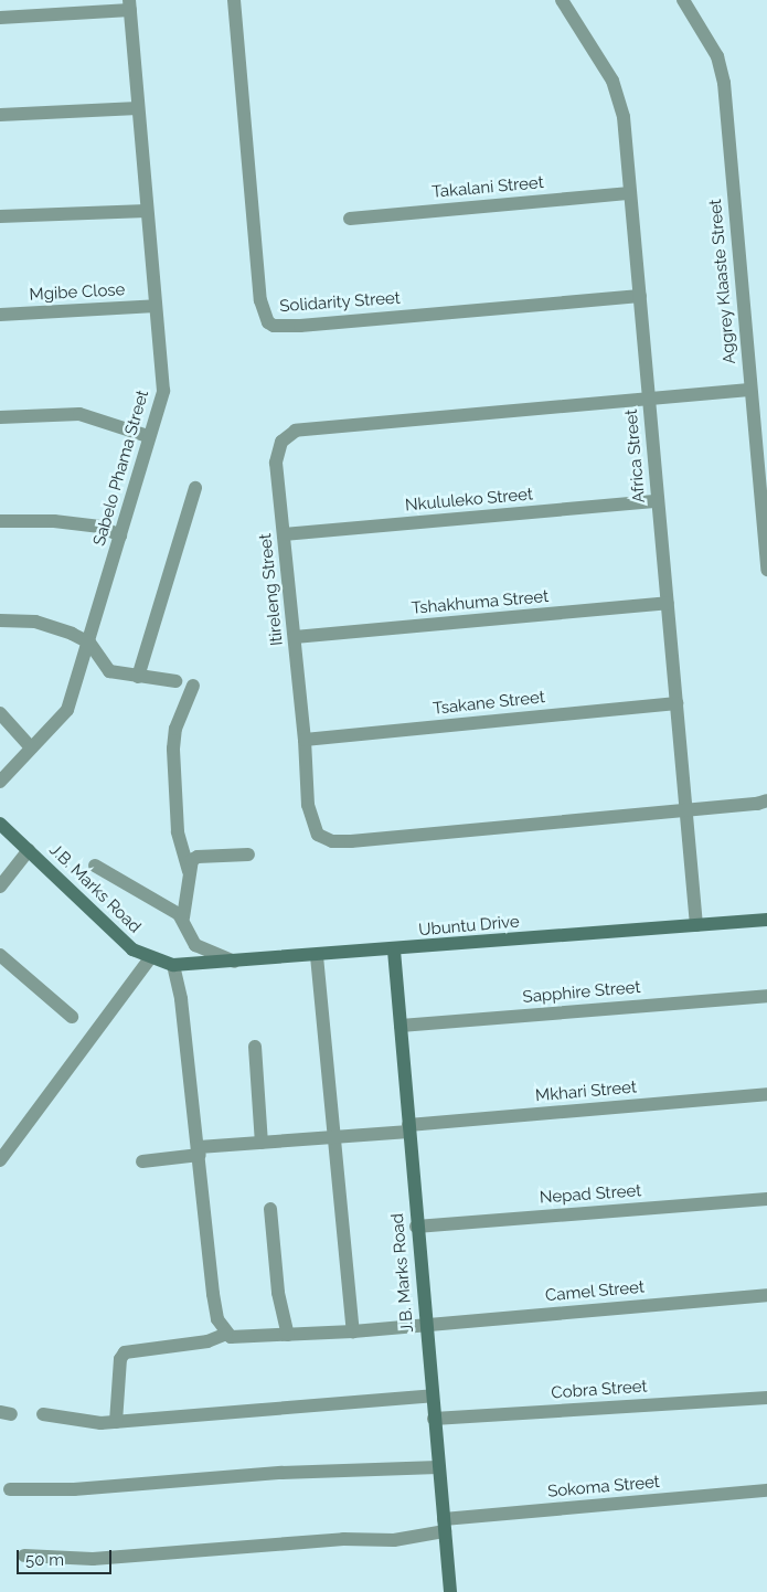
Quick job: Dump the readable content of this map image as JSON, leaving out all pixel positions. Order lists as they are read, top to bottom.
{
  "streets": {
    "street": [
      "Takalani Street",
      "Aggrey Klaaste Street",
      "Mgibe Close",
      "Solidarity Street",
      "Africa Street",
      "Sabelo Phama Street",
      "Nkululeko Street",
      "Itireleng Street",
      "Tshakhuma Street",
      "Tsakane Street",
      "J.B. Marks Road",
      "Ubuntu Drive",
      "Sapphire Street",
      "Mkhari Street",
      "Nepad Street",
      "Camel Street",
      "Cobra Street",
      "Sokoma Street"
    ]
  },
  "crossings": [
    ["Takalani Street", "Africa Street"],
    ["Aggrey Klaaste Street", "Itireleng Street"],
    ["Mgibe Close", "Sabelo Phama Street"],
    ["Solidarity Street", "Africa Street"],
    ["Africa Street", "Nkululeko Street"],
    ["Africa Street", "Itireleng Street"],
    ["Africa Street", "Tshakhuma Street"],
    ["Africa Street", "Tsakane Street"],
    ["Africa Street", "Ubuntu Drive"],
    ["Nkululeko Street", "Itireleng Street"],
    ["Itireleng Street", "Tshakhuma Street"],
    ["Itireleng Street", "Tsakane Street"],
    ["J.B. Marks Road", "Ubuntu Drive"],
    ["J.B. Marks Road", "Sapphire Street"],
    ["J.B. Marks Road", "Mkhari Street"],
    ["J.B. Marks Road", "Nepad Street"],
    ["J.B. Marks Road", "Camel Street"],
    ["J.B. Marks Road", "Cobra Street"],
    ["J.B. Marks Road", "Sokoma Street"]
  ],
  "scale_bar": "50 m"
}
